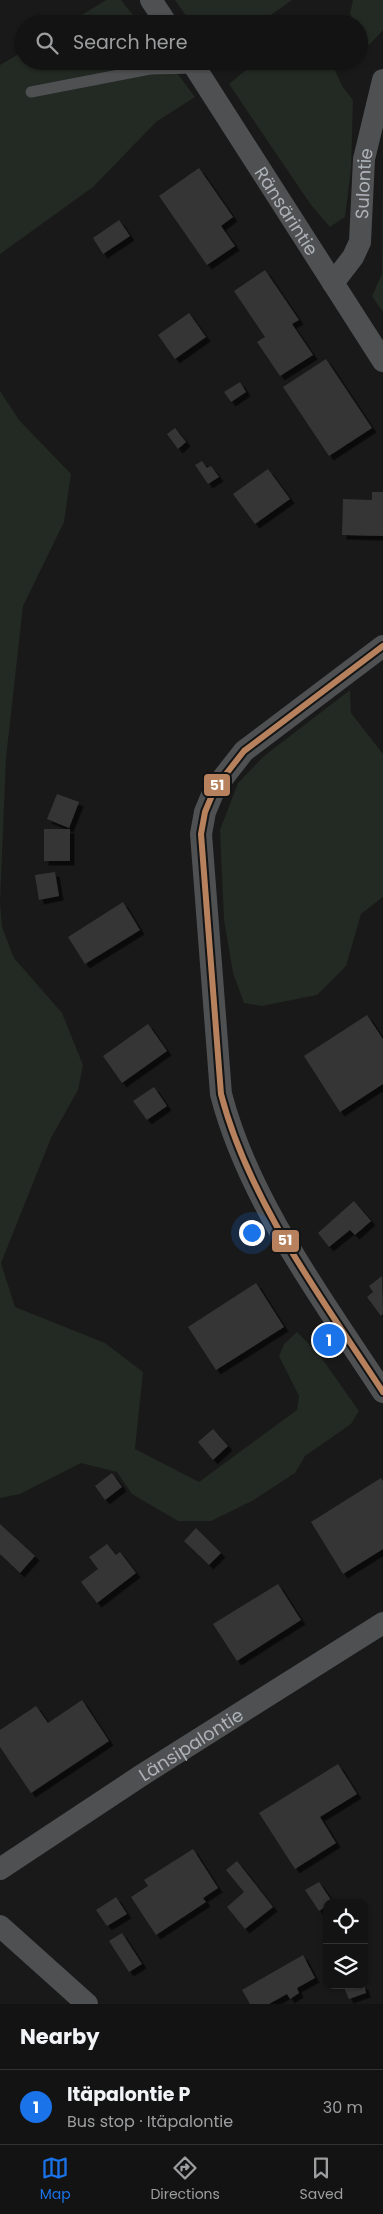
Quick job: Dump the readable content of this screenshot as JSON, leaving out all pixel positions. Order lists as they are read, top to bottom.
{
  "streets": {
    "street": ["Sulontie", "Ränsärintie", "Länsipalontie"]
  },
  "crossings": [
    ["Sulontie", "Ränsärintie"]
  ],
  "lines": ["transit line 51"],
  "page": {
    "search": "Search here",
    "pins": "1",
    "heading": "Nearby",
    "list": [
      {
        "mark": "1",
        "name": "Itäpalontie P",
        "note": "Bus stop · Itäpalontie",
        "value": "30 m"
      }
    ],
    "nav": ["Map", "Directions", "Saved"]
  }
}
